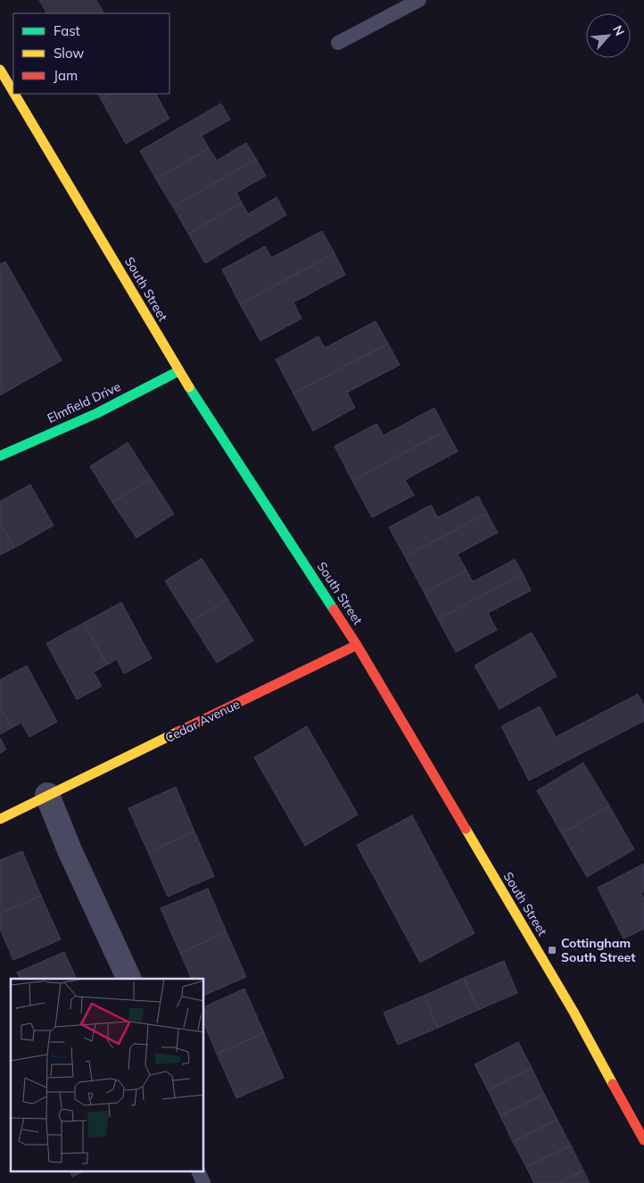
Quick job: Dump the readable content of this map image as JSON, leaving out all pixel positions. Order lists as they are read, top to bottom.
{
  "streets": {
    "main road": ["South Street", "Elmfield Drive", "Cedar Avenue"]
  },
  "crossings": [
    ["South Street", "Elmfield Drive"],
    ["South Street", "Cedar Avenue"]
  ],
  "places": {
    "transit": ["Cottingham South Street"]
  },
  "legend": ["Fast", "Slow", "Jam"],
  "north": "top right"
}
